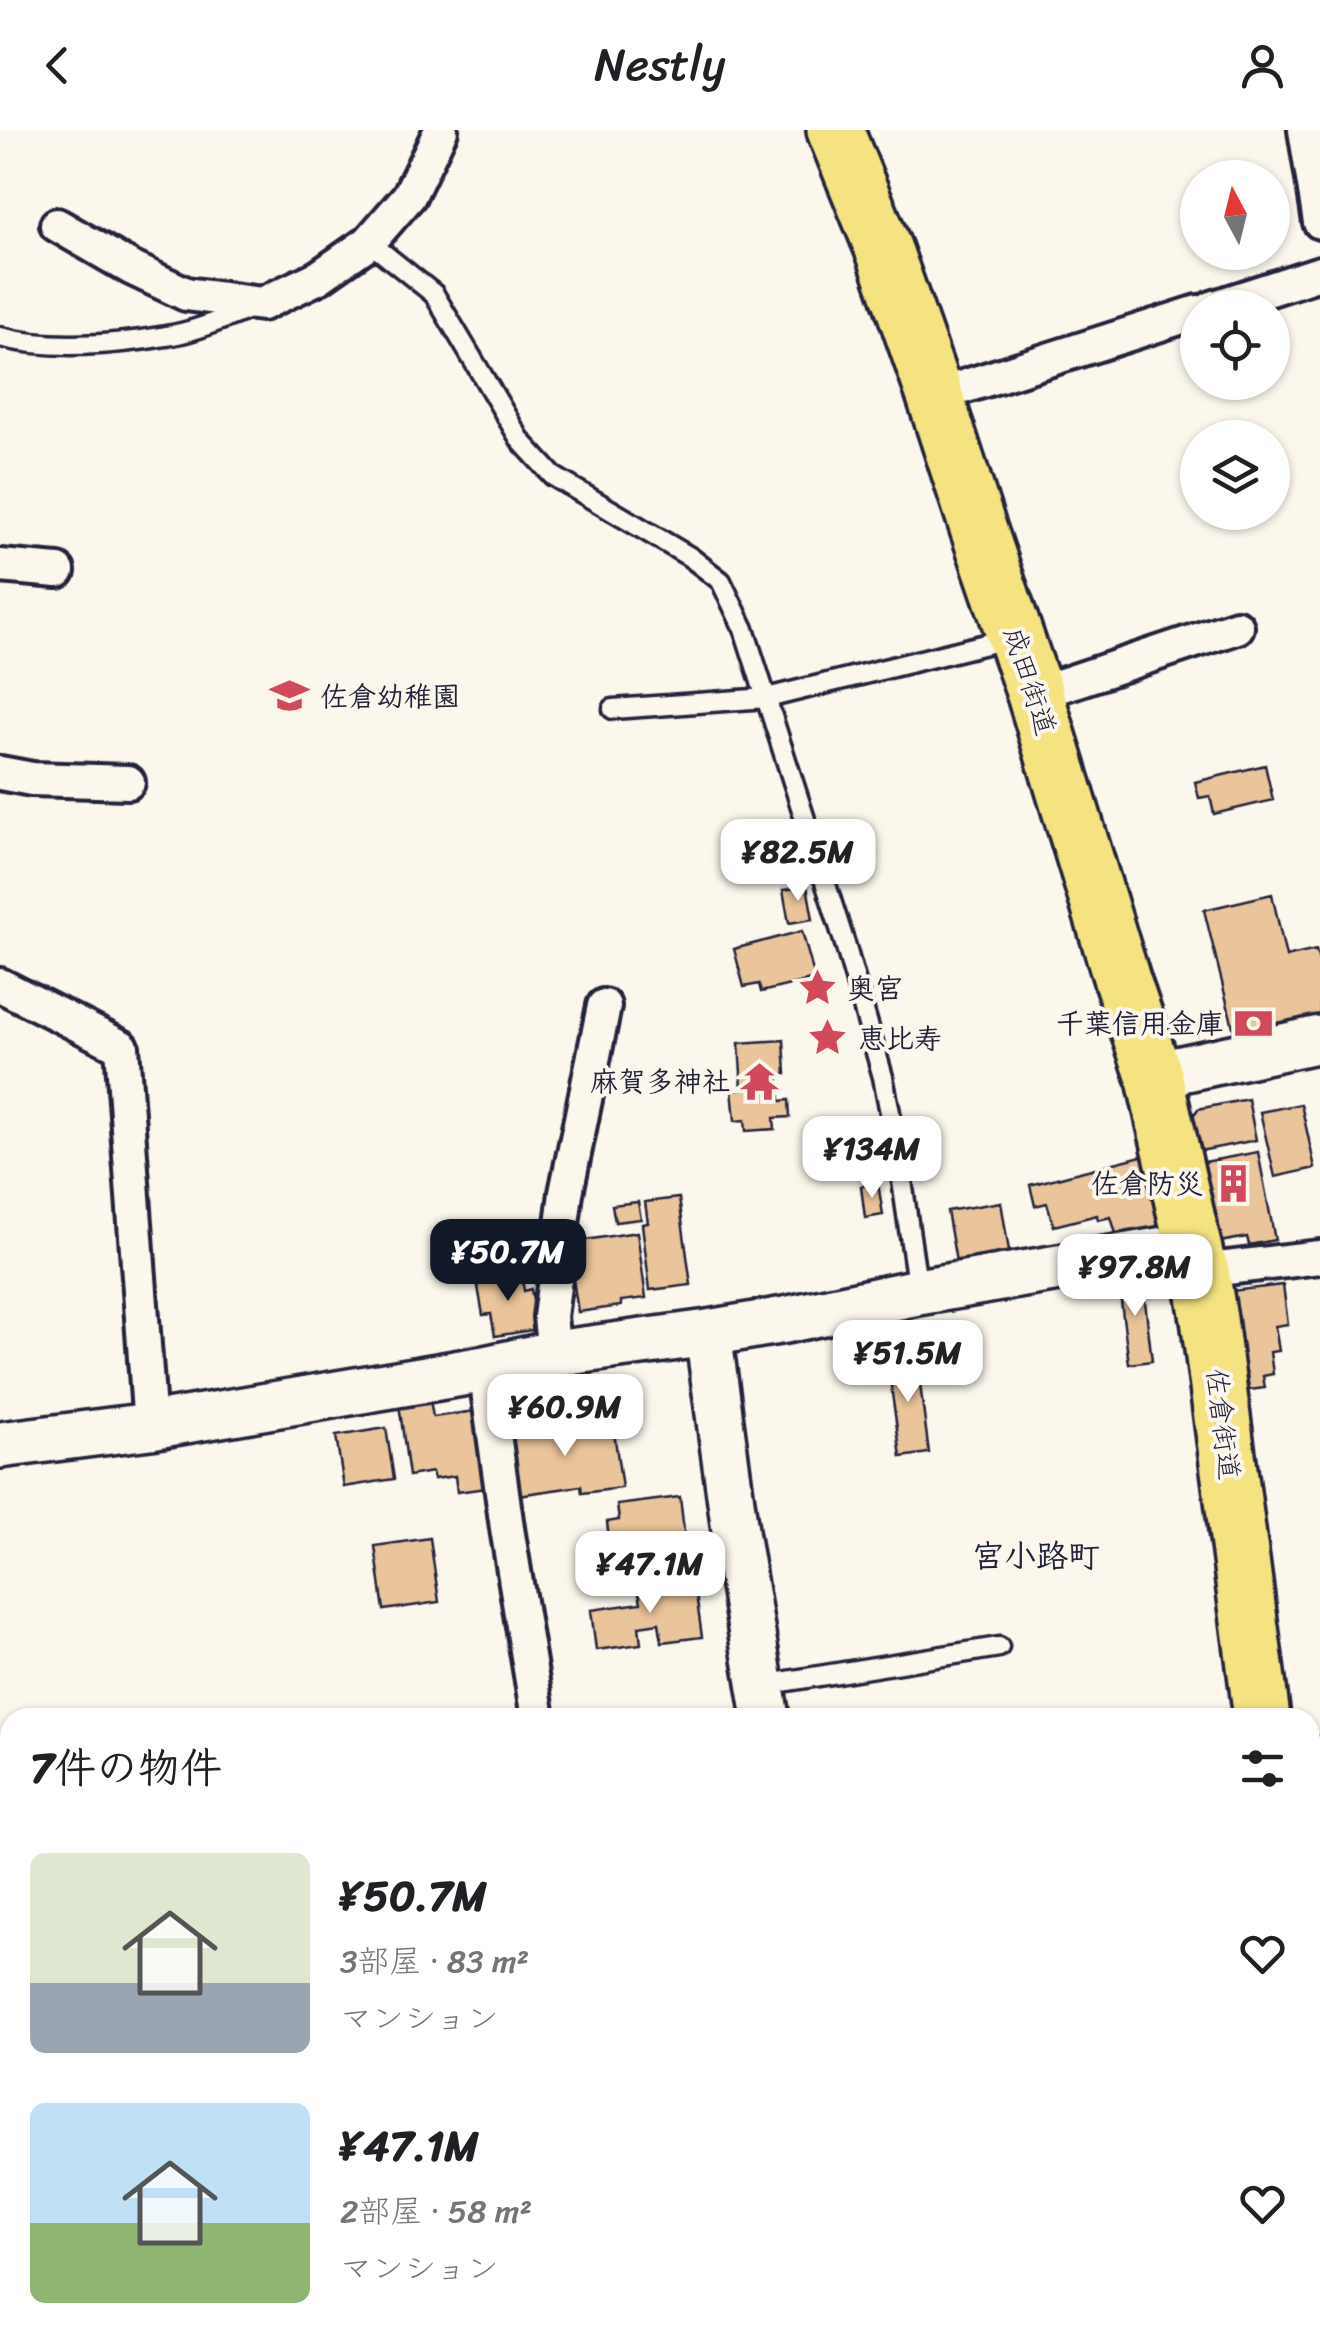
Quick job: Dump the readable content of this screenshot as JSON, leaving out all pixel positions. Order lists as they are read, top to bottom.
{
  "streets": {
    "highway": ["成田街道", "佐倉街道"]
  },
  "crossings": [
    ["成田街道", "佐倉街道"]
  ],
  "districts": ["宮小路町"],
  "places": {
    "school or university": ["佐倉幼稚園"],
    "place": ["奥宮", "恵比寿"],
    "bank": ["千葉信用金庫"],
    "temple": ["麻賀多神社"],
    "building": ["佐倉防災"]
  },
  "north": "top",
  "page": {
    "header": "Nestly",
    "price": [
      "¥82.5M",
      "¥134M",
      "¥50.7M",
      "¥97.8M",
      "¥51.5M",
      "¥60.9M",
      "¥47.1M"
    ],
    "heading": "7件の物件",
    "list": [
      {
        "name": "¥50.7M",
        "note": "3部屋 · 83 m² · マンション"
      },
      {
        "name": "¥47.1M",
        "note": "2部屋 · 58 m² · マンション"
      }
    ]
  }
}
